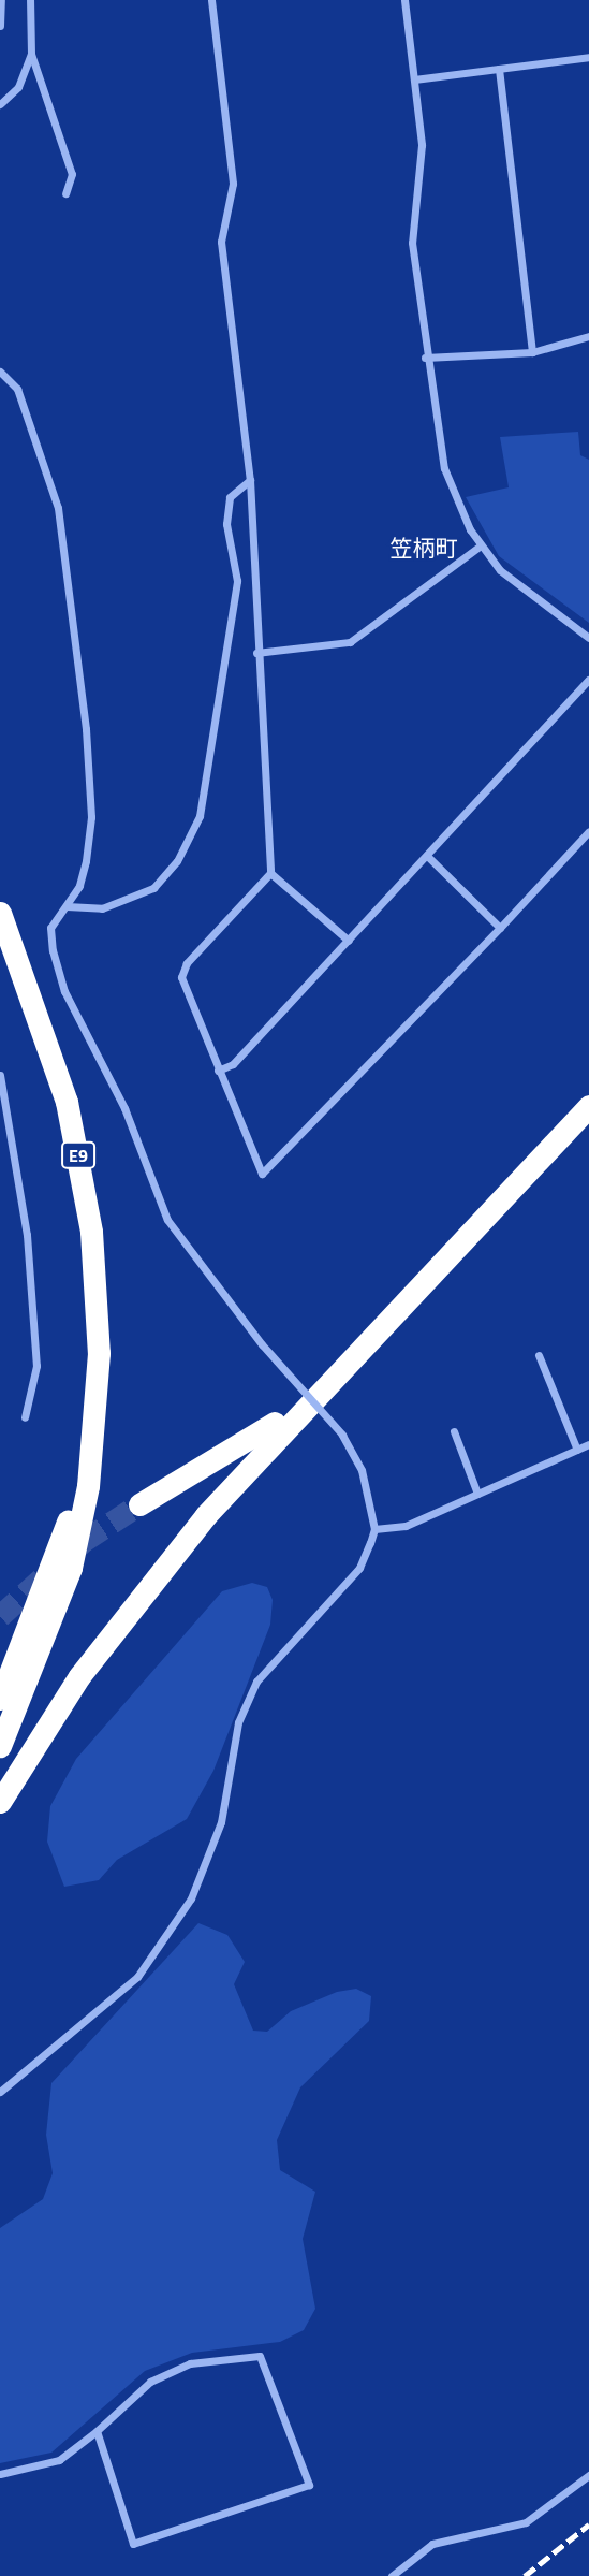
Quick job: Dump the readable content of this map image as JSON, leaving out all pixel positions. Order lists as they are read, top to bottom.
{
  "streets": {
    "highway": ["E9"]
  },
  "districts": ["笠柄町"]
}
